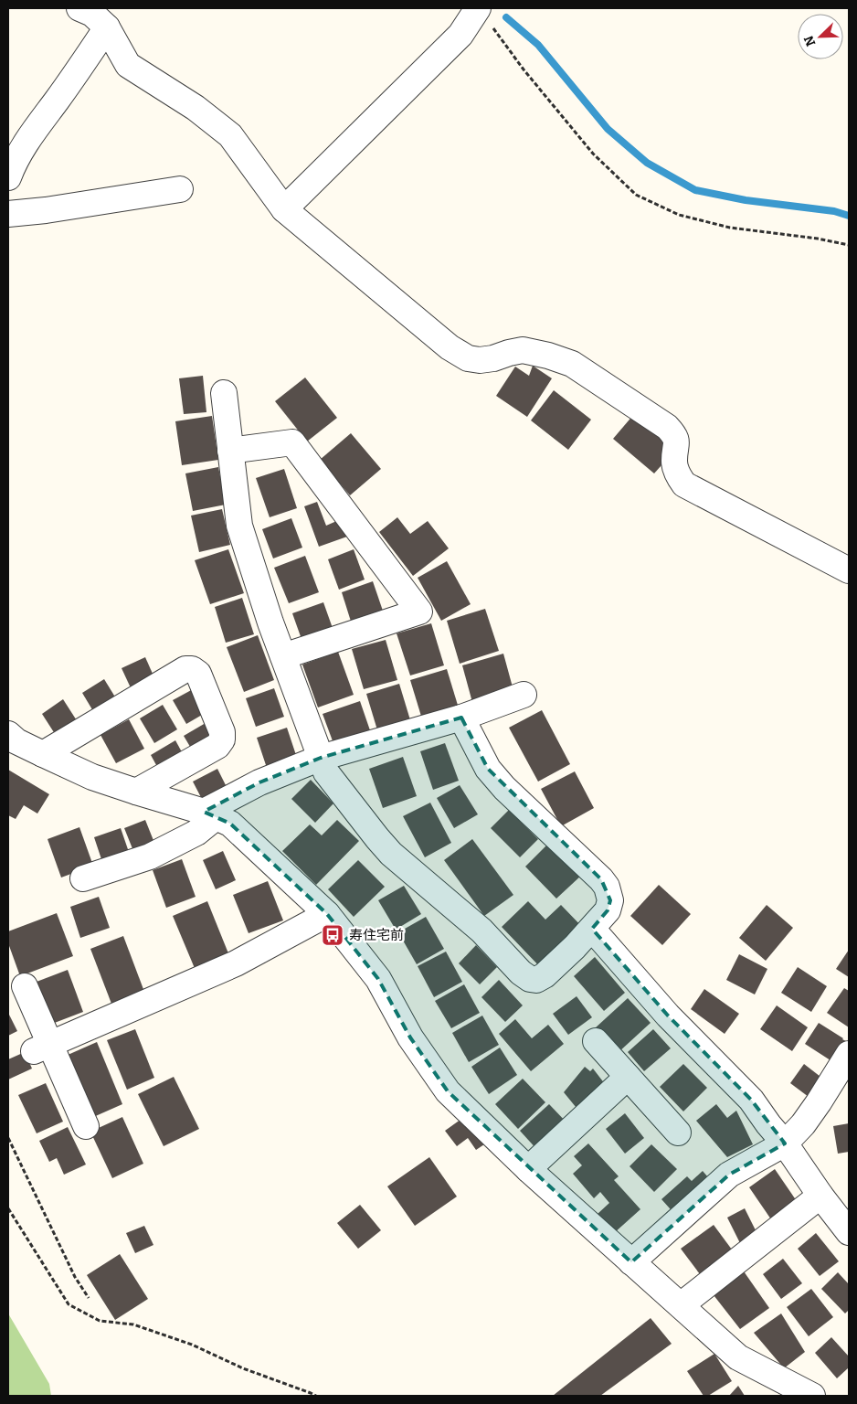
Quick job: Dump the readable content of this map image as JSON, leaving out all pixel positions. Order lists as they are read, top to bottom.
{
  "places": {
    "bus stop": ["寿住宅前"]
  },
  "north": "bottom left"
}
